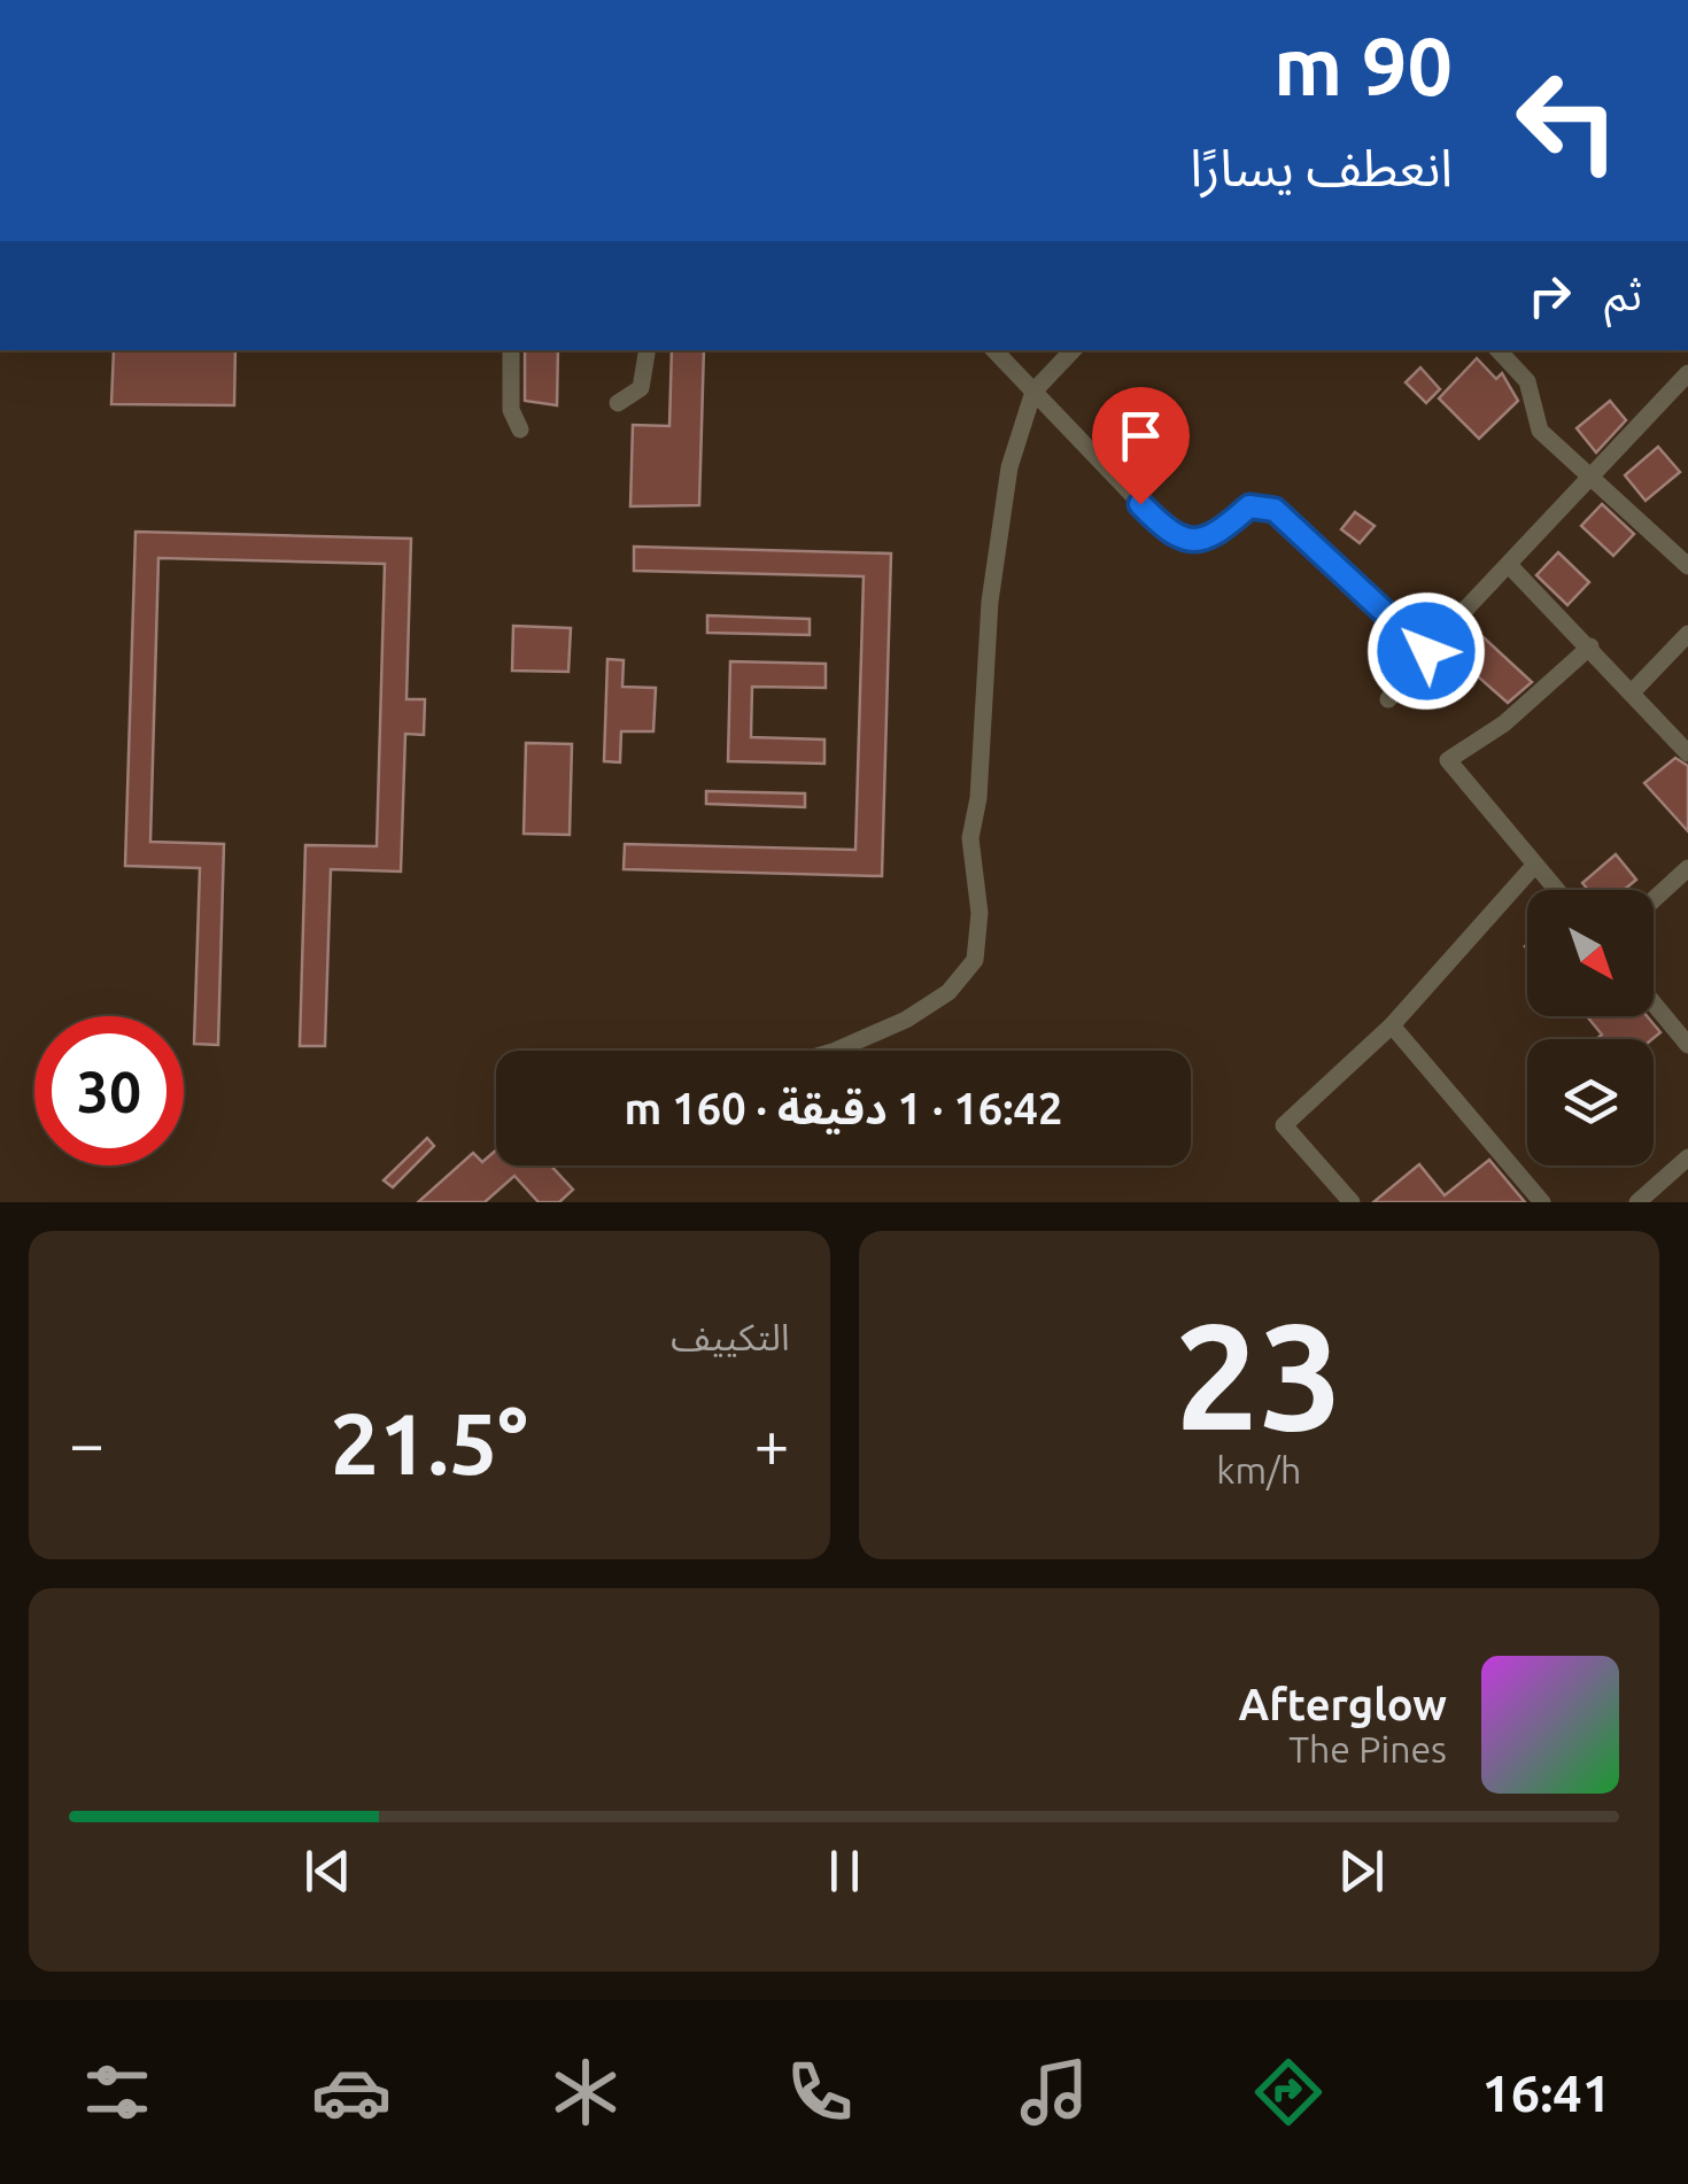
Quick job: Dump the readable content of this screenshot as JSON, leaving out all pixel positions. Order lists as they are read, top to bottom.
{
  "north": "bottom right",
  "page": {
    "turn": ["90 m", "انعطف يسارًا"],
    "then": "ثم",
    "limit": "30",
    "trip": "16:42 · 1 دقيقة · 160 m",
    "tile": [
      ["23", "km/h"],
      "التكييف"
    ],
    "heat": ["−", "21.5°", "+"],
    "song": ["Afterglow", "The Pines"],
    "tabs": "16:41"
  }
}
